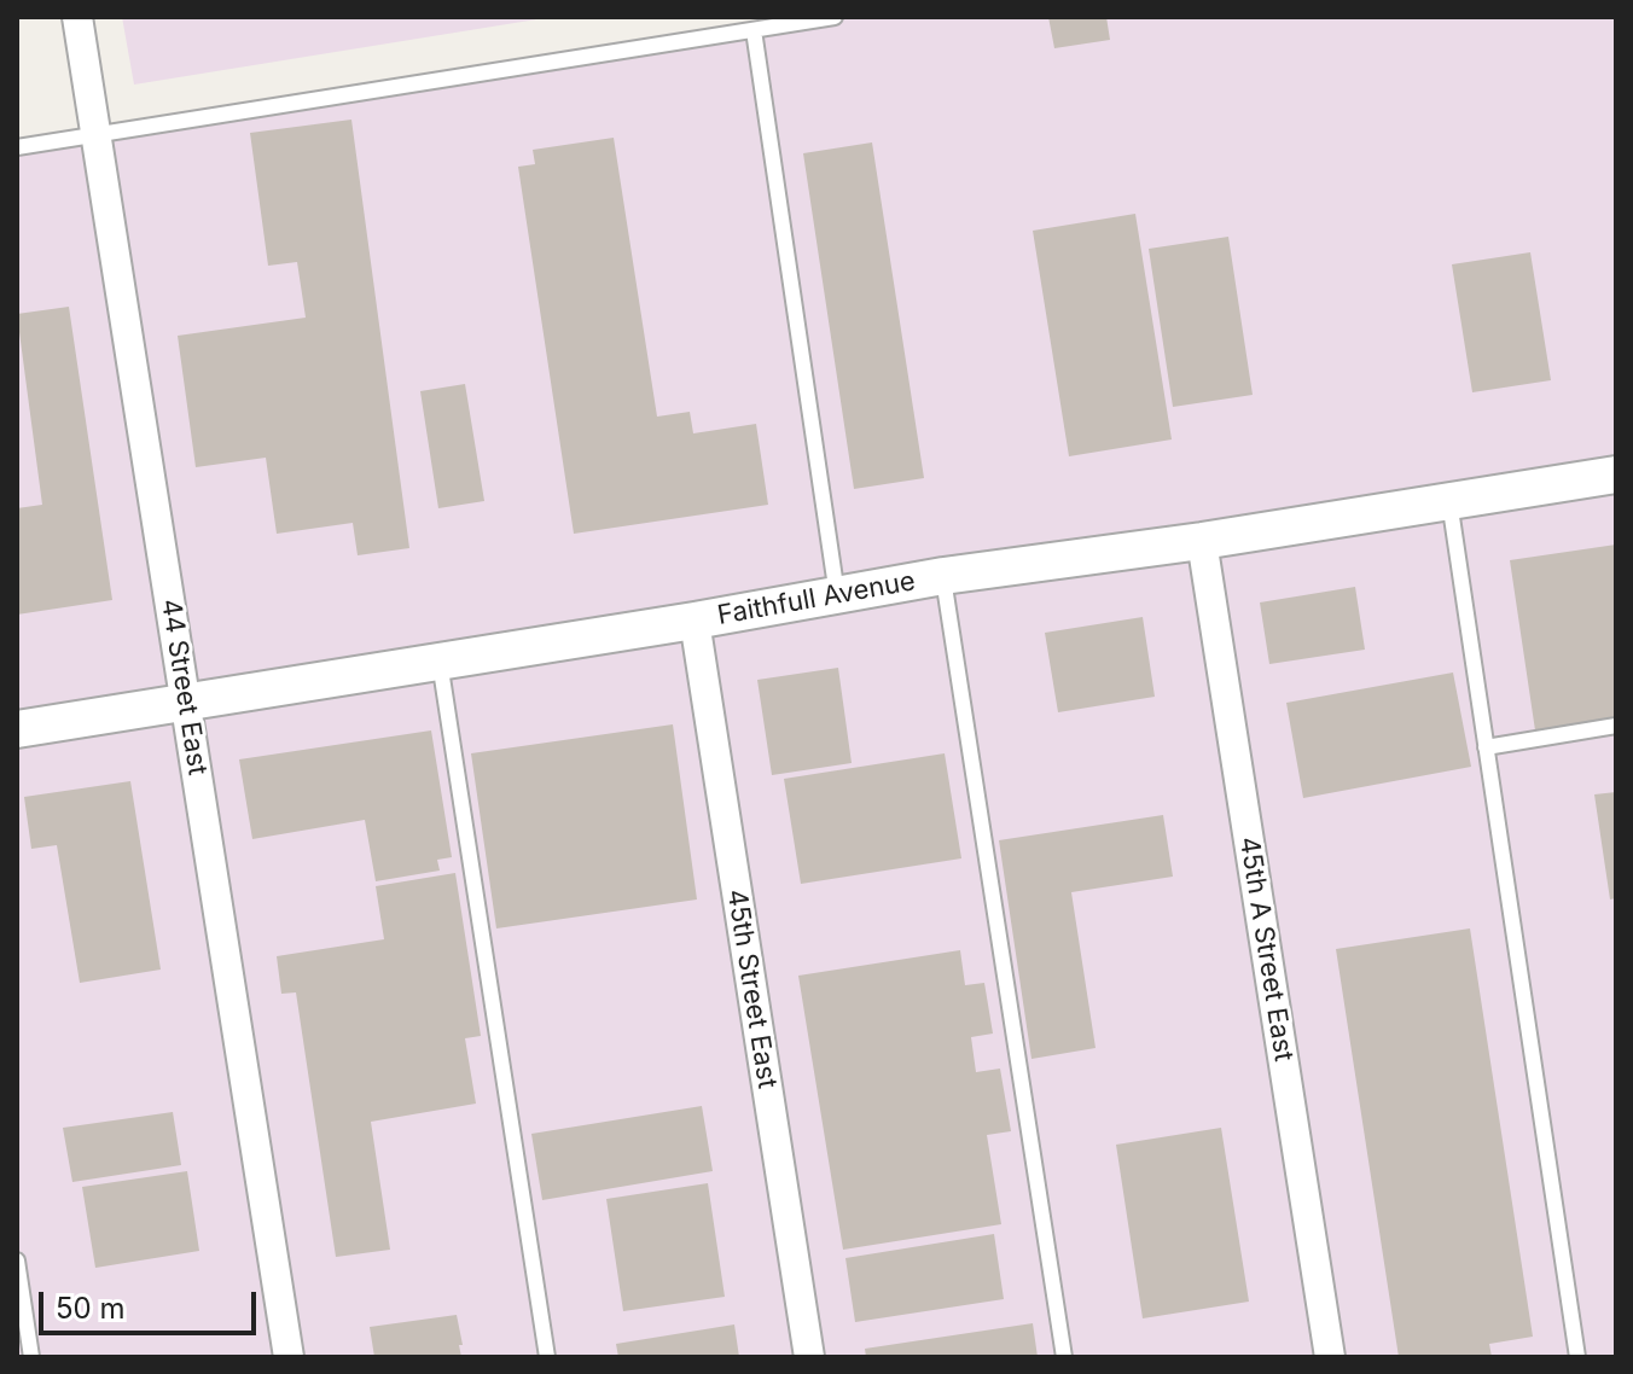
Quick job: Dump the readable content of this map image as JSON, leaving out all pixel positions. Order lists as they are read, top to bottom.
{
  "streets": {
    "street": [
      "Faithfull Avenue",
      "44 Street East",
      "45th A Street East",
      "45th Street East"
    ]
  },
  "crossings": [
    ["Faithfull Avenue", "44 Street East"],
    ["Faithfull Avenue", "45th A Street East"],
    ["Faithfull Avenue", "45th Street East"]
  ],
  "scale_bar": "50 m"
}
